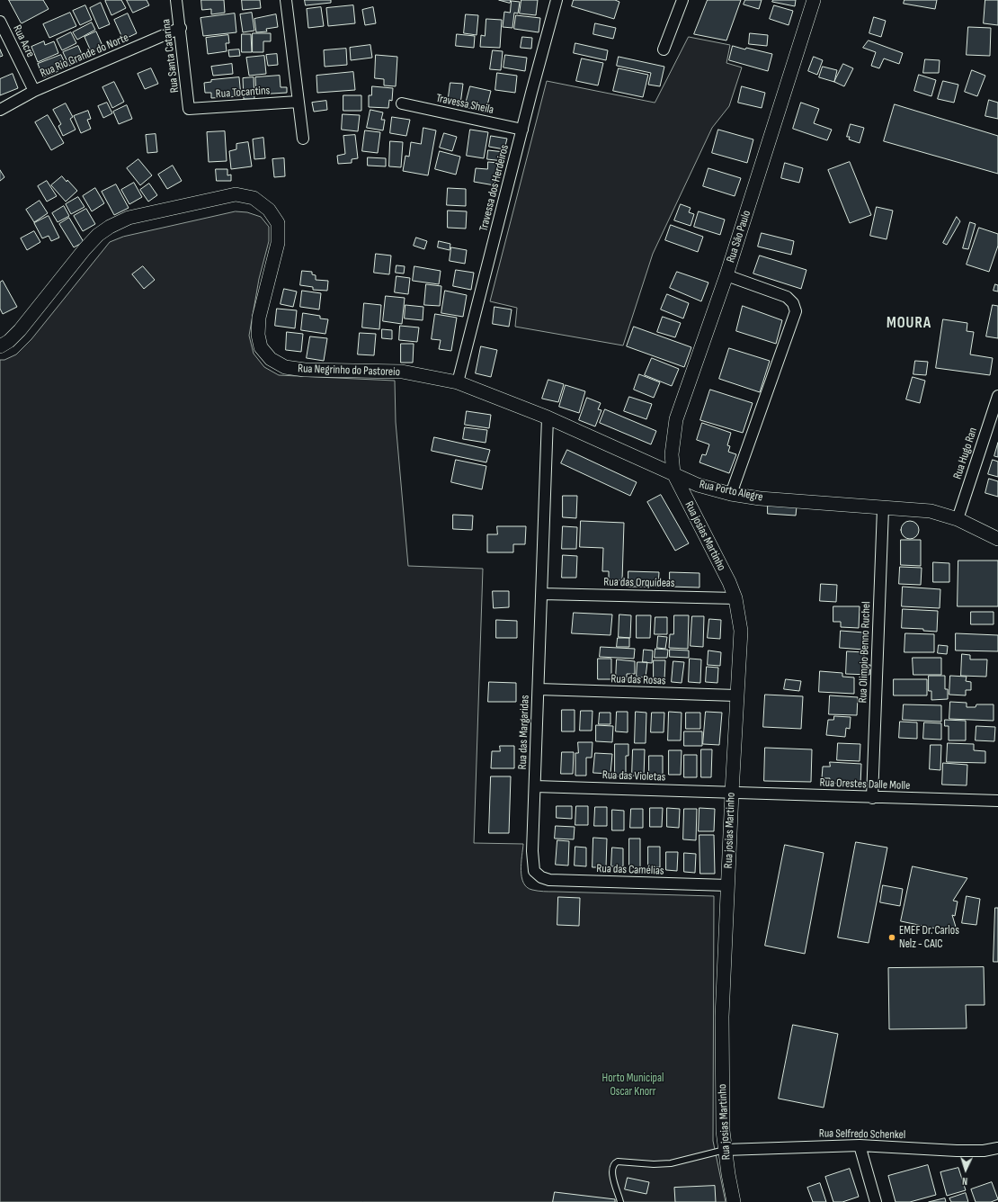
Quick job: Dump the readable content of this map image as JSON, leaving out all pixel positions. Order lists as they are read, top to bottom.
{
  "streets": {
    "street": [
      "Rua Acre",
      "Rua Rio Grande do Norte",
      "Rua Santa Catarina",
      "Rua Tocantins",
      "Travessa Sheila",
      "Travessa dos Herdeiros",
      "Rua São Paulo",
      "Rua Negrinho do Pastoreio",
      "Rua Hugo Ran",
      "Rua Porto Alegre",
      "Rua josias Martinho",
      "Rua das Orquídeas",
      "Rua Olimpio Benno Ruchel",
      "Rua das Rosas",
      "Rua das Margaridas",
      "Rua das Violetas",
      "Rua Orestes Dalle Molle",
      "Rua das Camélias",
      "Rua Selfredo Schenkel"
    ]
  },
  "crossings": [
    ["Rua Acre", "Rua Rio Grande do Norte"],
    ["Rua Rio Grande do Norte", "Rua Santa Catarina"],
    ["Rua Santa Catarina", "Rua Tocantins"],
    ["Travessa Sheila", "Travessa dos Herdeiros"],
    ["Travessa dos Herdeiros", "Rua Negrinho do Pastoreio"],
    ["Travessa dos Herdeiros", "Rua Porto Alegre"],
    ["Rua São Paulo", "Rua Porto Alegre"],
    ["Rua São Paulo", "Rua josias Martinho"],
    ["Rua Negrinho do Pastoreio", "Rua Porto Alegre"],
    ["Rua Hugo Ran", "Rua Porto Alegre"],
    ["Rua Porto Alegre", "Rua josias Martinho"],
    ["Rua Porto Alegre", "Rua Olimpio Benno Ruchel"],
    ["Rua Porto Alegre", "Rua das Margaridas"],
    ["Rua josias Martinho", "Rua das Orquídeas"],
    ["Rua josias Martinho", "Rua das Rosas"],
    ["Rua josias Martinho", "Rua das Violetas"],
    ["Rua josias Martinho", "Rua Orestes Dalle Molle"],
    ["Rua josias Martinho", "Rua das Camélias"],
    ["Rua josias Martinho", "Rua Selfredo Schenkel"],
    ["Rua das Orquídeas", "Rua das Margaridas"],
    ["Rua Olimpio Benno Ruchel", "Rua Orestes Dalle Molle"],
    ["Rua das Rosas", "Rua das Margaridas"],
    ["Rua das Margaridas", "Rua das Violetas"],
    ["Rua das Margaridas", "Rua das Camélias"],
    ["Rua das Violetas", "Rua Orestes Dalle Molle"]
  ],
  "districts": ["MOURA"],
  "parks": ["Horto Municipal Oscar Knorr"],
  "places": ["EMEF Dr. Carlos Nelz - CAIC"],
  "north": "bottom"
}
